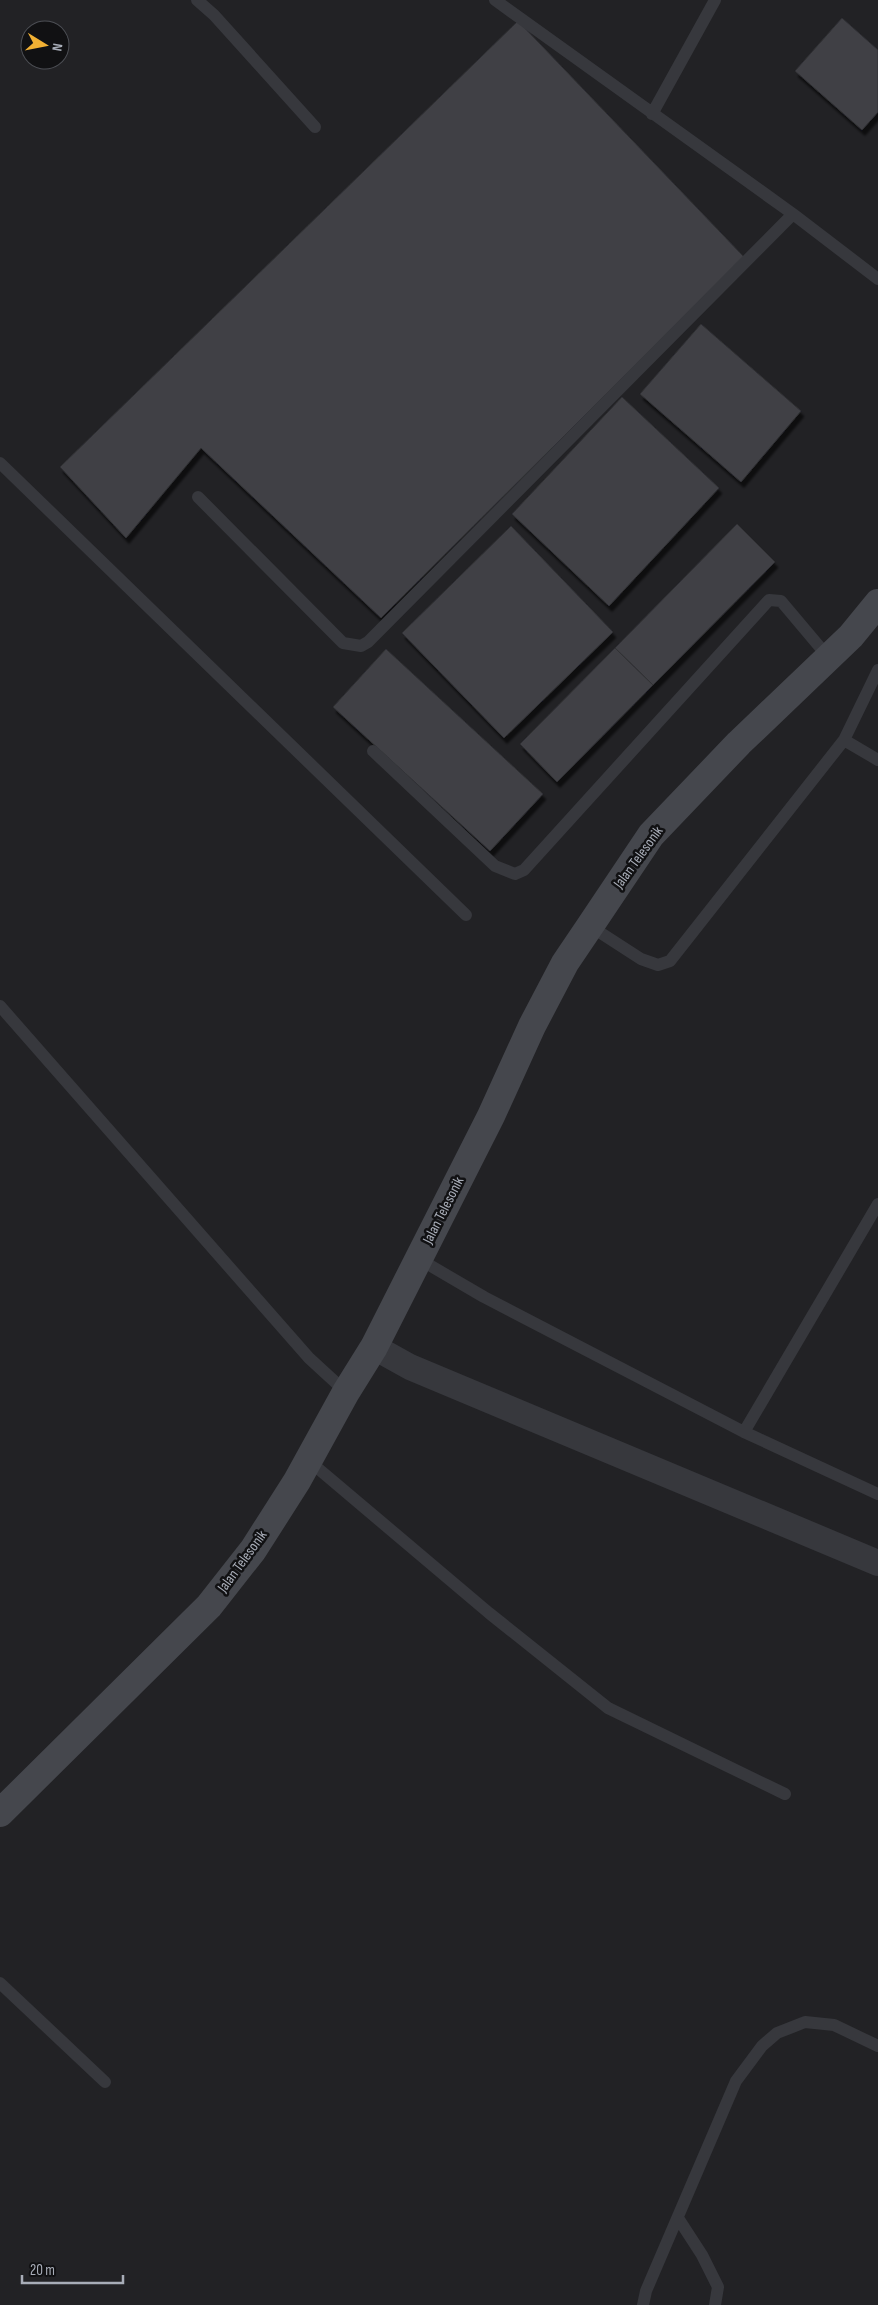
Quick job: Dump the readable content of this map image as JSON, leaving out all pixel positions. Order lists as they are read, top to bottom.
{
  "streets": {
    "street": ["Jalan Telesonik"]
  },
  "scale_bar": "20 m",
  "north": "right"
}
